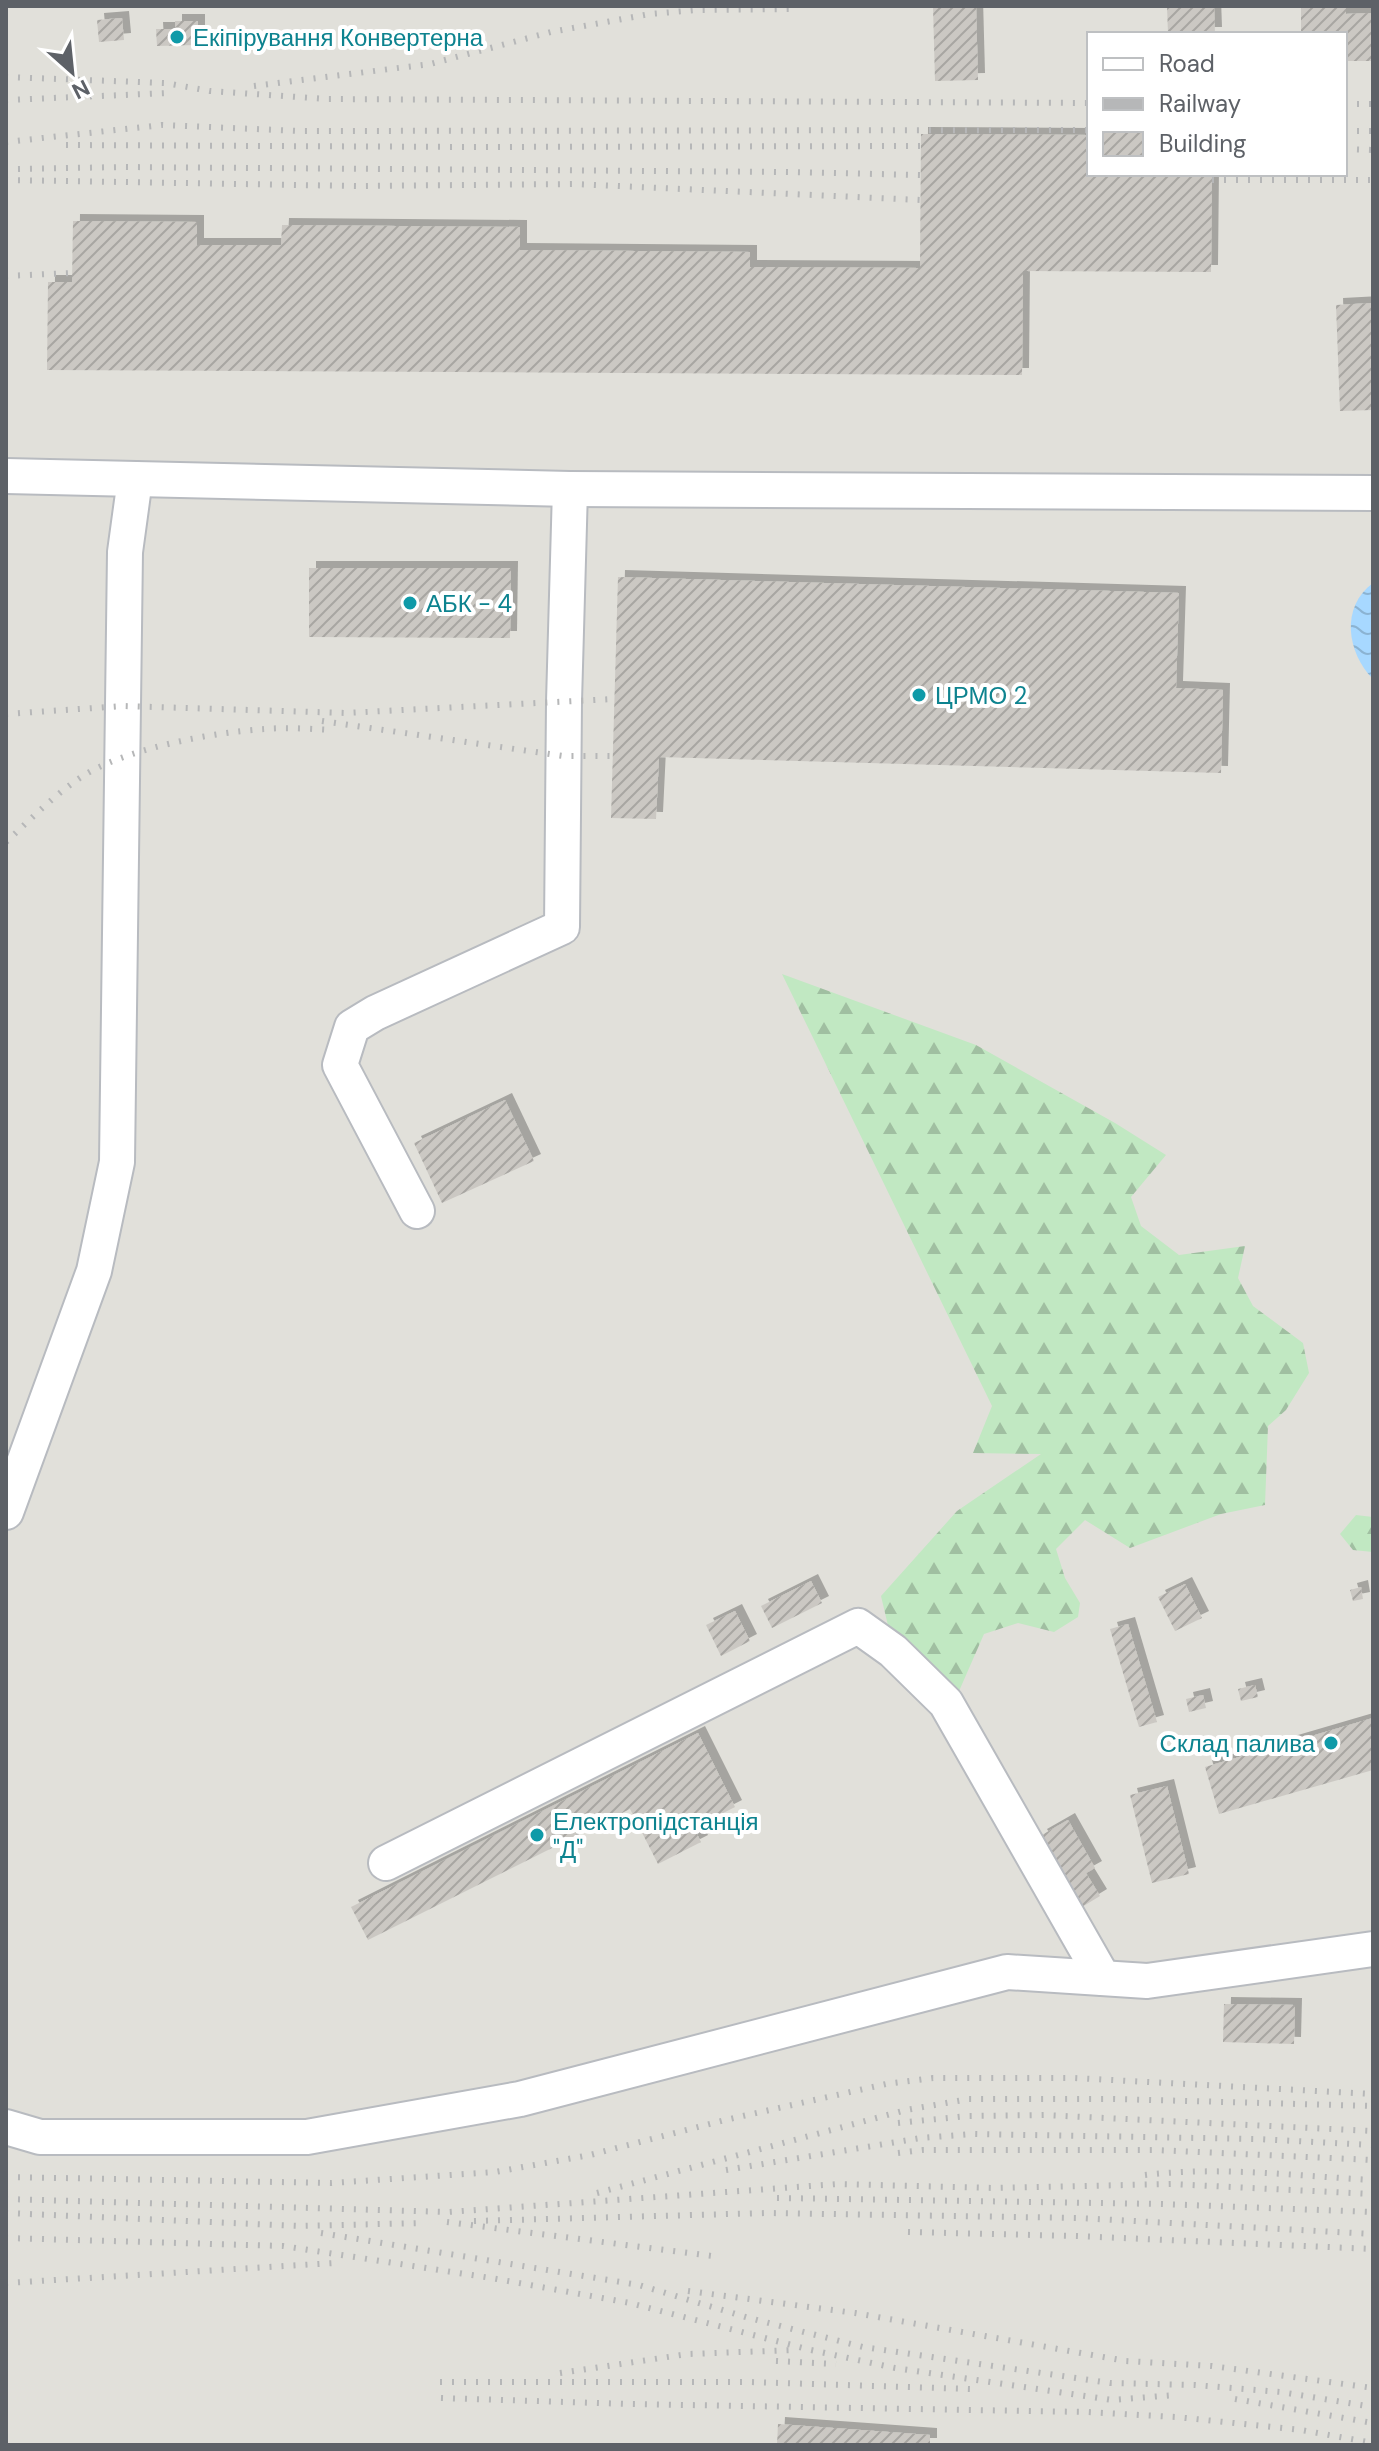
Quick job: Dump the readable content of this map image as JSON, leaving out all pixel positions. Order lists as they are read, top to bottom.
{
  "places": [
    "Екіпірування Конвертерна",
    "АБК - 4",
    "ЦРМО 2",
    "Склад палива",
    "Електропідстанція \"Д\""
  ],
  "legend": ["Road", "Railway", "Building"],
  "north": "bottom right"
}
